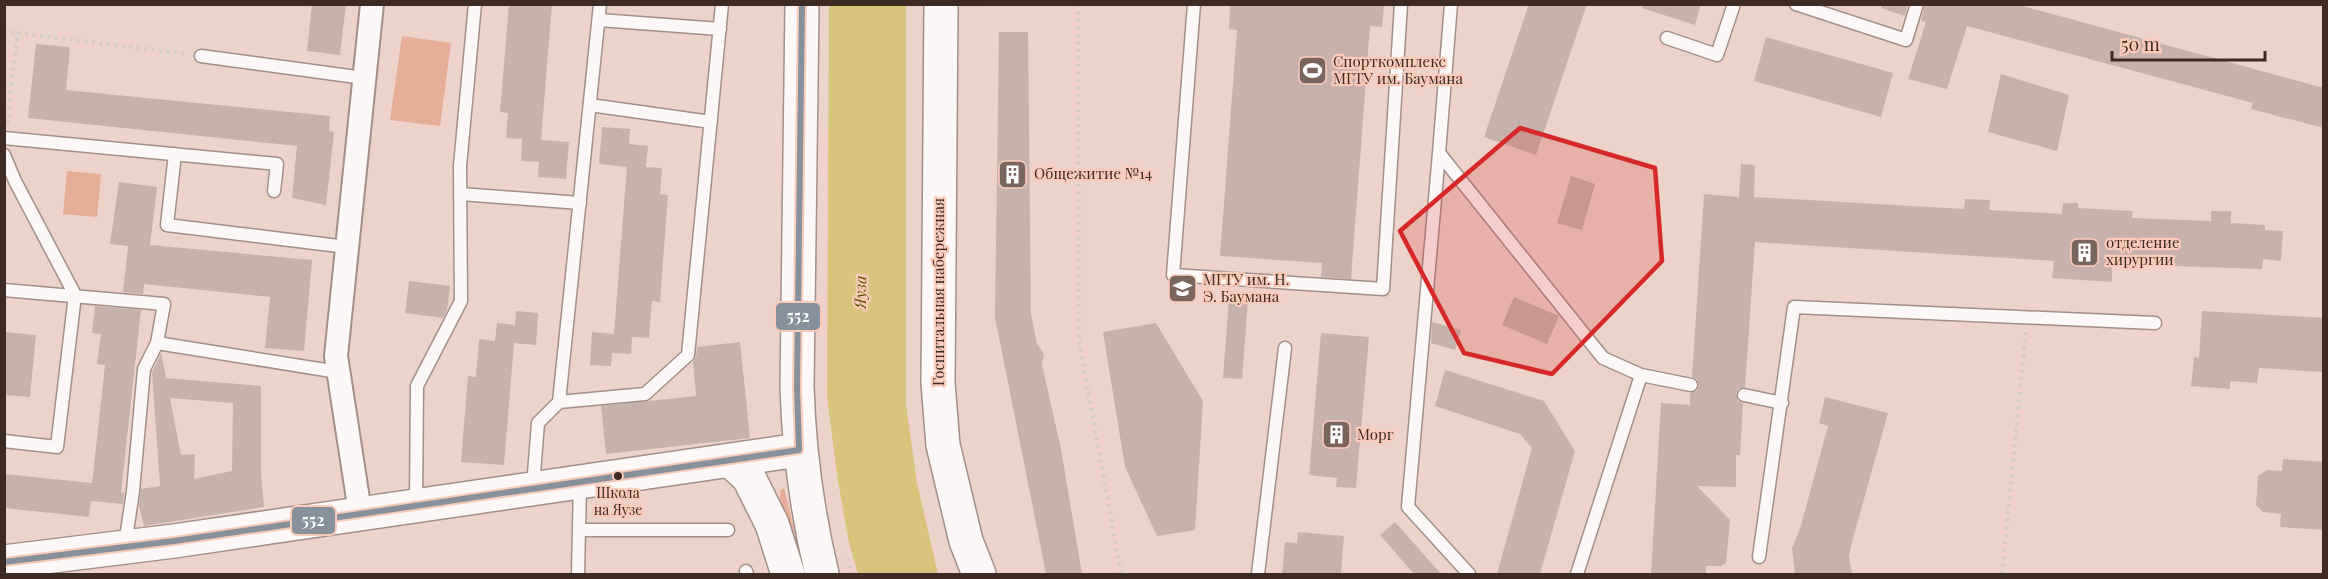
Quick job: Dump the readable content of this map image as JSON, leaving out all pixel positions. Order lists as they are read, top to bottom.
{
  "streets": {
    "main road": ["Госпитальная набережная"]
  },
  "water": ["Яуза"],
  "places": {
    "sports": ["Спорткомплекс МГТУ им. Баумана"],
    "building": ["Общежитие №14", "отделение хирургии", "Морг"],
    "school or university": ["МГТУ им. Н. Э. Баумана"],
    "other": ["Школа на Яузе"]
  },
  "lines": ["transit line 552"],
  "scale_bar": "50 m"
}
